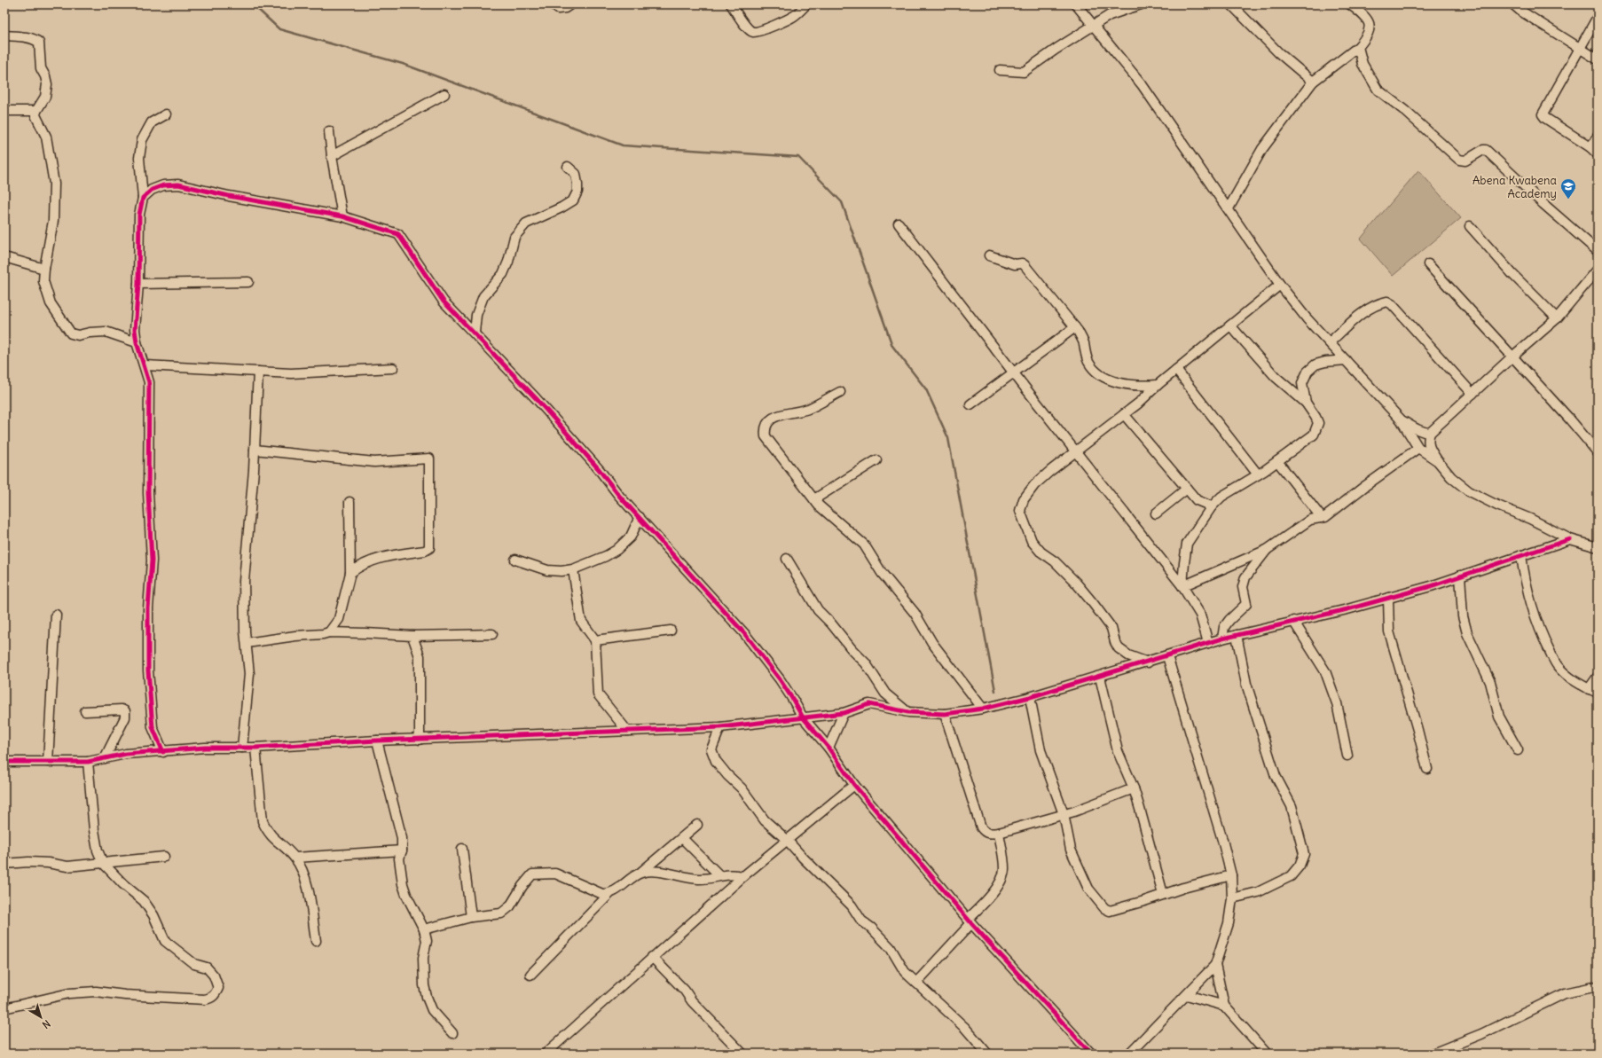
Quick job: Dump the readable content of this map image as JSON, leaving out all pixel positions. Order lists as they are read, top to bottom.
{
  "places": {
    "school or university": ["Abena Kwabena Academy"]
  },
  "north": "bottom right"
}
